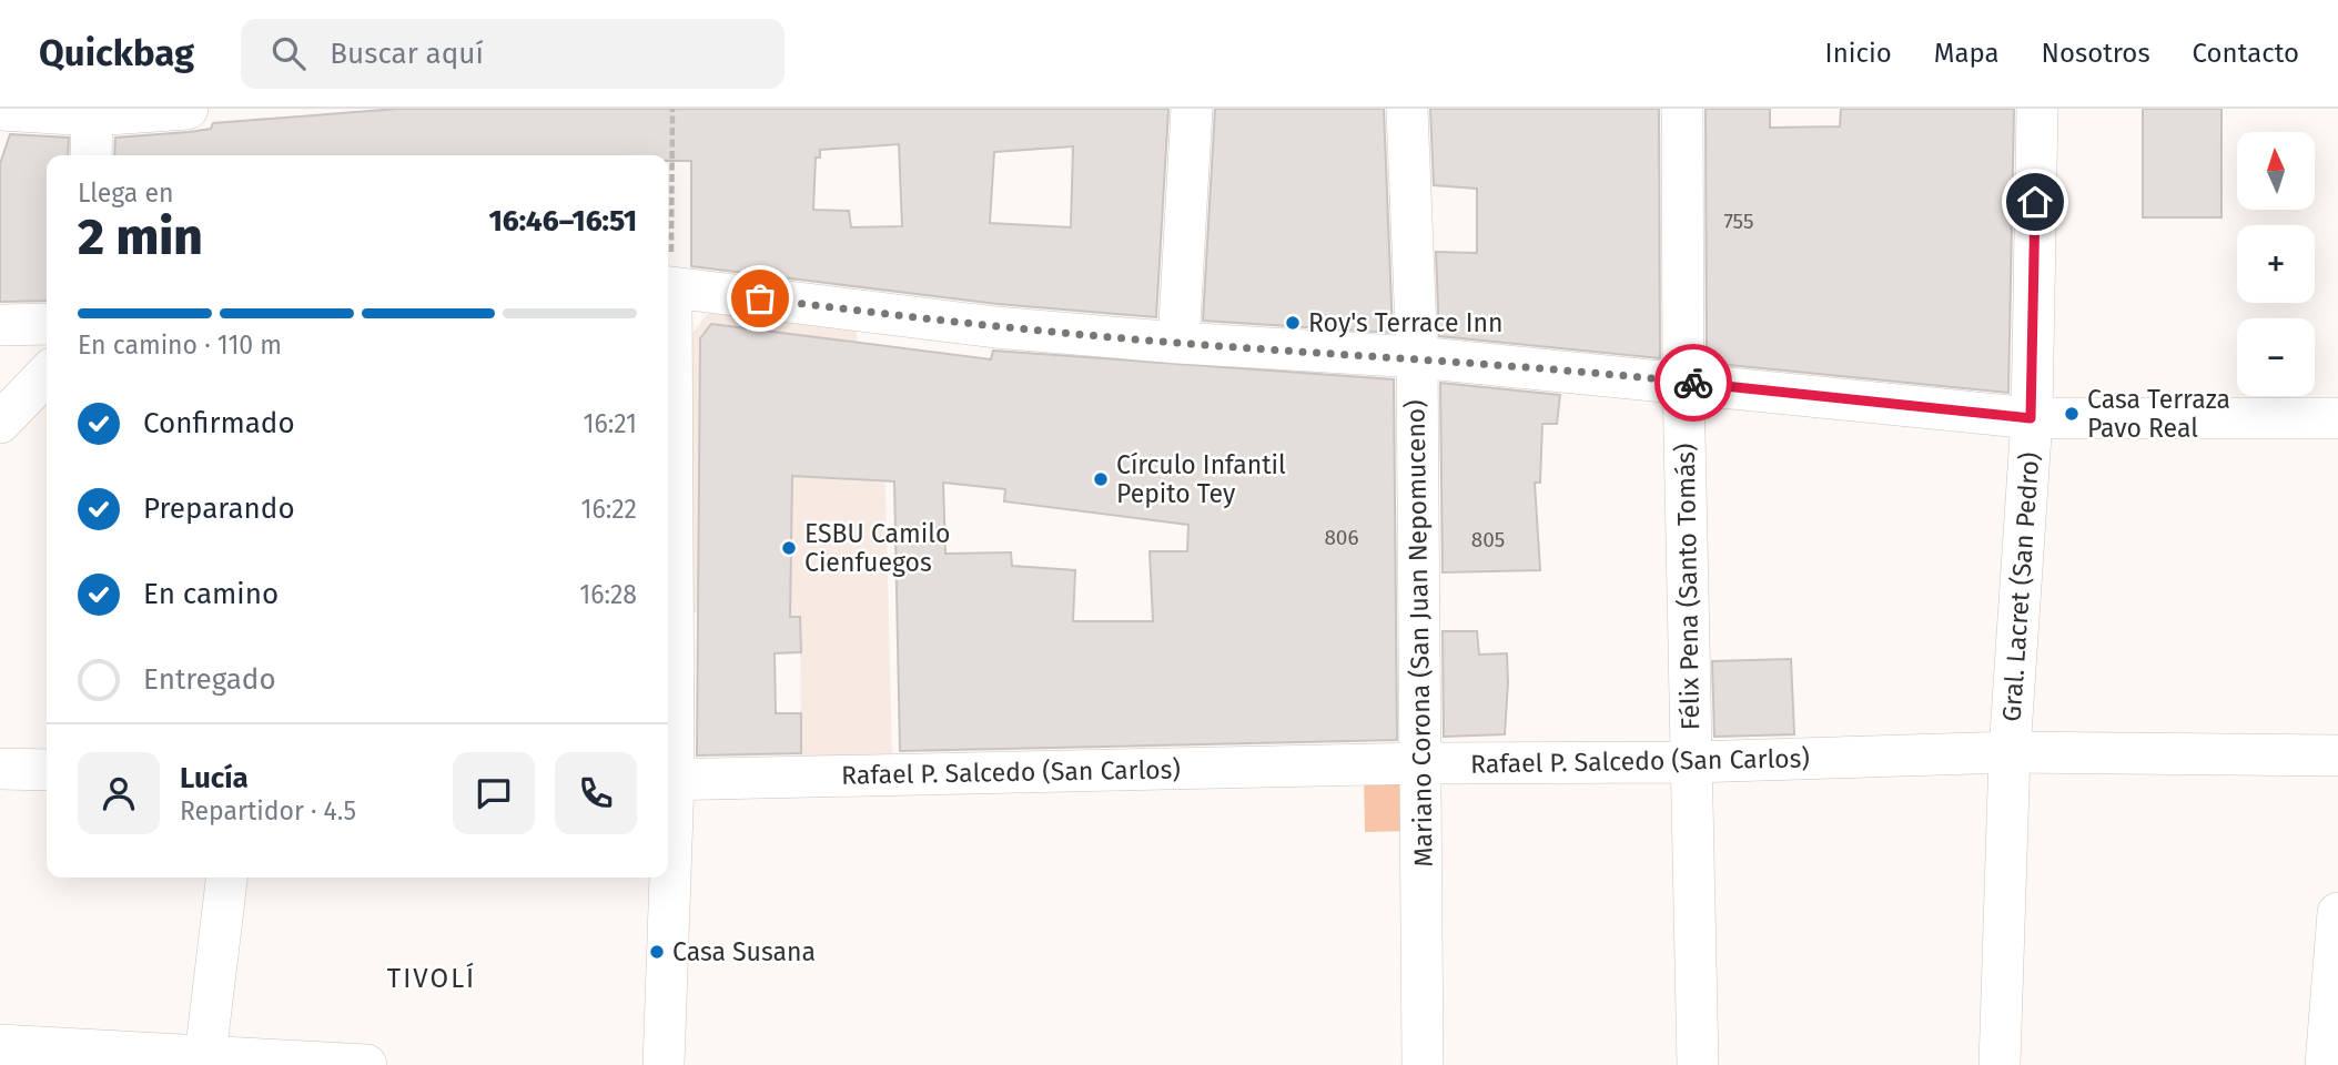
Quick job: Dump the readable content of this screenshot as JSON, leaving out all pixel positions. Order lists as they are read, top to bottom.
{
  "streets": {
    "street": [
      "Félix Pena (Santo Tomás)",
      "Gral. Lacret (San Pedro)",
      "Mariano Corona (San Juan Nepomuceno)",
      "Rafael P. Salcedo (San Carlos)"
    ]
  },
  "crossings": [
    ["Félix Pena (Santo Tomás)", "Rafael P. Salcedo (San Carlos)"],
    ["Gral. Lacret (San Pedro)", "Rafael P. Salcedo (San Carlos)"],
    ["Mariano Corona (San Juan Nepomuceno)", "Rafael P. Salcedo (San Carlos)"]
  ],
  "districts": ["TIVOLÍ"],
  "places": [
    "Roy's Terrace Inn",
    "Casa Terraza Pavo Real",
    "Círculo Infantil Pepito Tey",
    "ESBU Camilo Cienfuegos",
    "Casa Susana"
  ],
  "house_numbers": ["755", "806", "805"],
  "north": "top",
  "page": {
    "header": "Quickbag",
    "search": "Buscar aquí",
    "nav": [
      "Inicio",
      "Mapa",
      "Nosotros",
      "Contacto"
    ],
    "map_buttons": ["+", "−"],
    "heading": ["2 min", "Llega en", "16:46–16:51"],
    "panel": ["Lucía", "Repartidor · 4.5"],
    "bar": "En camino · 110 m",
    "list": [
      ["Confirmado", "16:21"],
      ["Preparando", "16:22"],
      ["En camino", "16:28"],
      "Entregado"
    ]
  }
}
